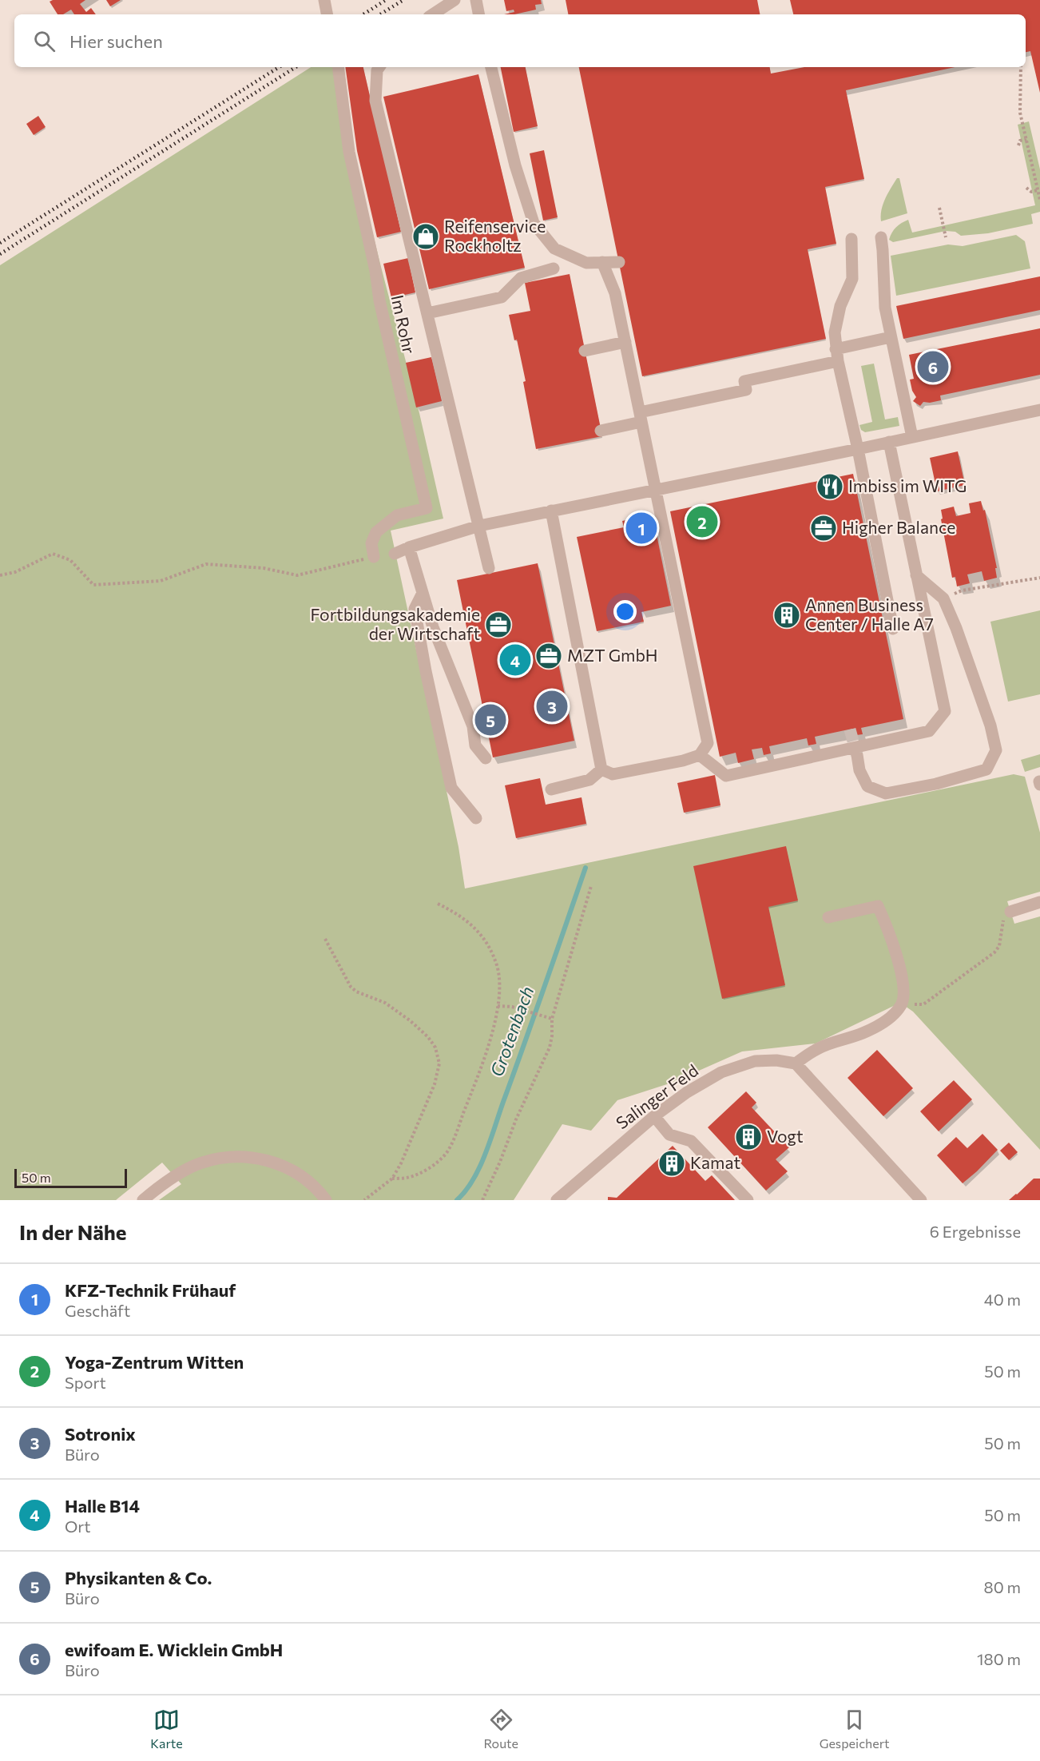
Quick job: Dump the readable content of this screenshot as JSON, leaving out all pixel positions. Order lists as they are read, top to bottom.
{
  "streets": {
    "street": ["Im Rohr", "Salinger Feld"]
  },
  "water": ["Grotenbach"],
  "places": {
    "shop": ["Reifenservice Rockholtz"],
    "restaurant": ["Imbiss im WITG"],
    "office": ["Higher Balance", "Fortbildungsakademie der Wirtschaft", "MZT GmbH"],
    "building": ["Annen Business Center / Halle A7", "Vogt", "Kamat"]
  },
  "scale_bar": "50 m",
  "page": {
    "search": "Hier suchen",
    "pins": [
      "6",
      "2",
      "1",
      "4",
      "3",
      "5"
    ],
    "scale": "50 m",
    "heading": ["In der Nähe", "6 Ergebnisse"],
    "list": [
      {
        "mark": "1",
        "name": "KFZ-Technik Frühauf",
        "note": "Geschäft",
        "value": "40 m"
      },
      {
        "mark": "2",
        "name": "Yoga-Zentrum Witten",
        "note": "Sport",
        "value": "50 m"
      },
      {
        "mark": "3",
        "name": "Sotronix",
        "note": "Büro",
        "value": "50 m"
      },
      {
        "mark": "4",
        "name": "Halle B14",
        "note": "Ort",
        "value": "50 m"
      },
      {
        "mark": "5",
        "name": "Physikanten & Co.",
        "note": "Büro",
        "value": "80 m"
      },
      {
        "mark": "6",
        "name": "ewifoam E. Wicklein GmbH",
        "note": "Büro",
        "value": "180 m"
      }
    ],
    "nav": ["Karte", "Route", "Gespeichert"]
  }
}
